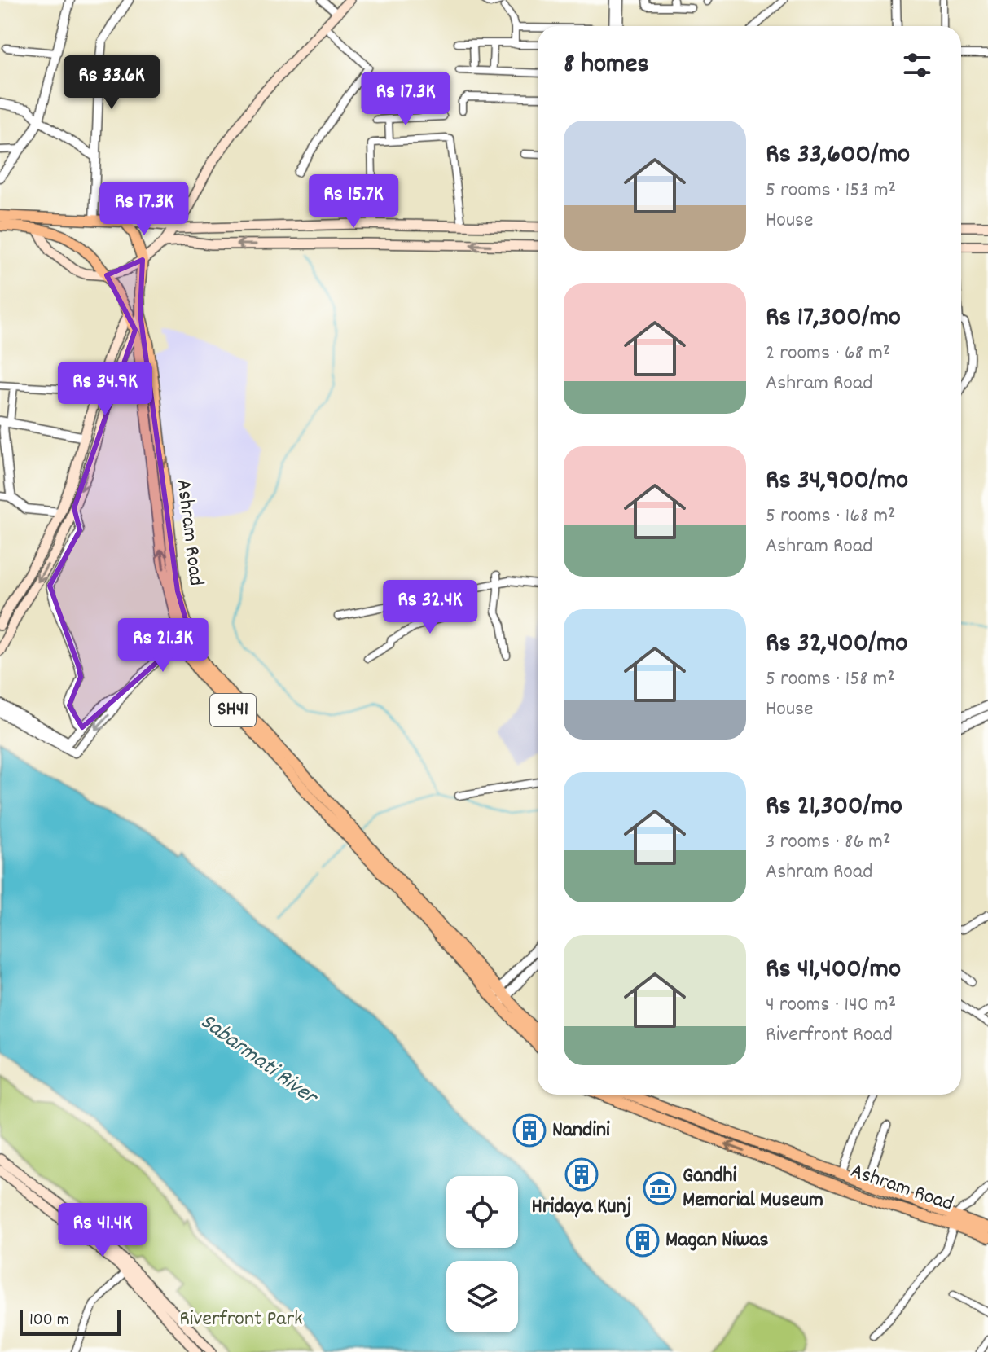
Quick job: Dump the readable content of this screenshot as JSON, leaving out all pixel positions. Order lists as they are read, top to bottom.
{
  "streets": {
    "main road": ["Ashram Road"]
  },
  "water": ["Sabarmati River"],
  "parks": ["Riverfront Park"],
  "places": {
    "building": ["Nandini", "Hridaya Kunj", "Magan Niwas"],
    "museum": ["Gandhi Memorial Museum"]
  },
  "scale_bar": "100 m",
  "page": {
    "heading": "8 homes",
    "price": [
      "Rs 33.6K",
      "Rs 17.3K",
      "Rs 15.7K",
      "Rs 17.3K",
      "Rs 34.9K",
      "Rs 32.4K",
      "Rs 21.3K",
      "Rs 41.4K"
    ],
    "list": [
      {
        "name": "Rs 33,600/mo",
        "note": "5 rooms · 153 m² · House"
      },
      {
        "name": "Rs 17,300/mo",
        "note": "2 rooms · 68 m² · Ashram Road"
      },
      {
        "name": "Rs 34,900/mo",
        "note": "5 rooms · 168 m² · Ashram Road"
      },
      {
        "name": "Rs 32,400/mo",
        "note": "5 rooms · 158 m² · House"
      },
      {
        "name": "Rs 21,300/mo",
        "note": "3 rooms · 86 m² · Ashram Road"
      },
      {
        "name": "Rs 41,400/mo",
        "note": "4 rooms · 140 m² · Riverfront Road"
      }
    ],
    "scale": "100 m"
  }
}
